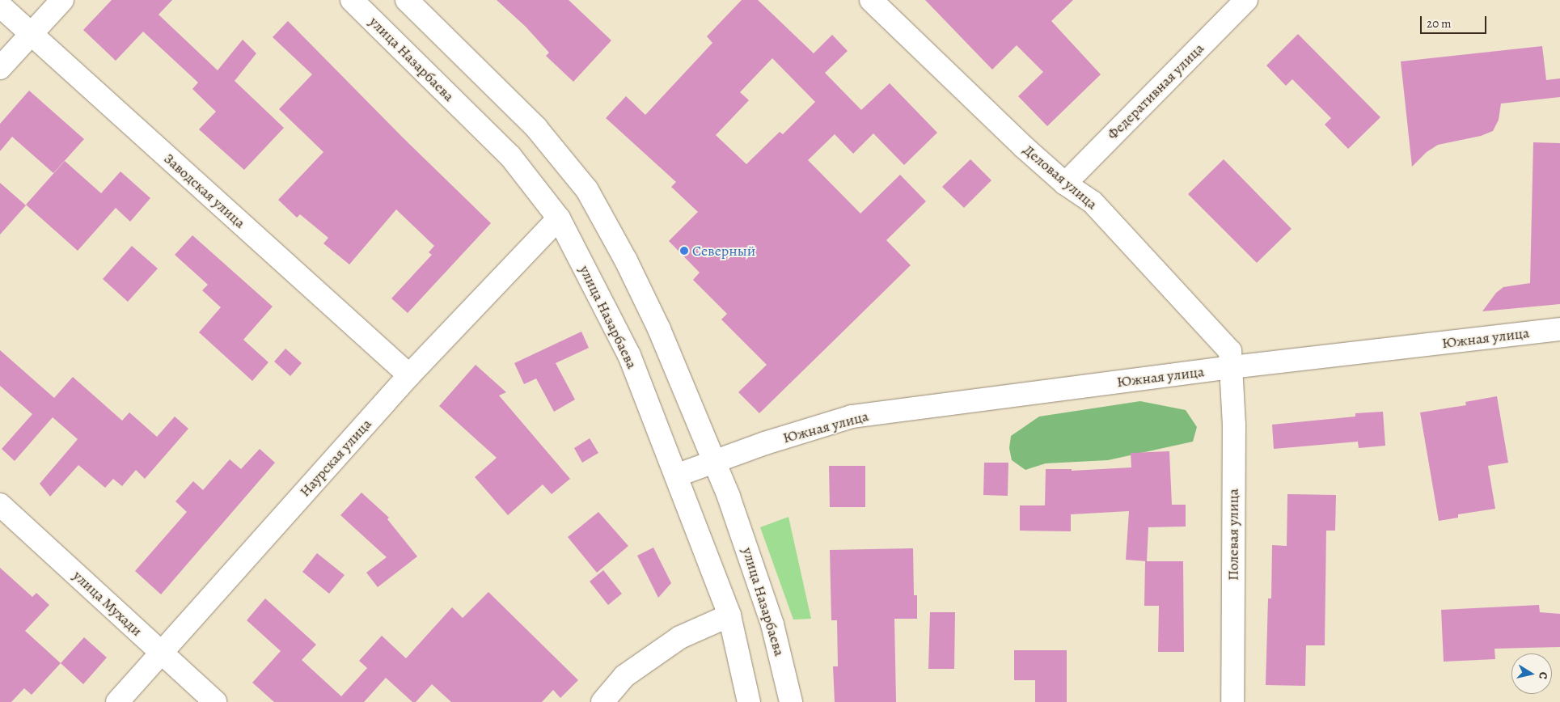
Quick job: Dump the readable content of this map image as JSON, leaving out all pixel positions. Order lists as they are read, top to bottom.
{
  "streets": {
    "street": [
      "улица Назарбаева",
      "Федеративная улица",
      "Деловая улица",
      "Заводская улица",
      "Южная улица",
      "Наурская улица",
      "Полевая улица",
      "улица Мухади"
    ]
  },
  "crossings": [
    ["улица Назарбаева", "Южная улица"],
    ["улица Назарбаева", "Наурская улица"],
    ["Федеративная улица", "Деловая улица"],
    ["Деловая улица", "Южная улица"],
    ["Деловая улица", "Полевая улица"],
    ["Заводская улица", "Наурская улица"],
    ["Южная улица", "Полевая улица"],
    ["Наурская улица", "улица Мухади"]
  ],
  "places": ["Северный"],
  "scale_bar": "20 m",
  "north": "right"
}
